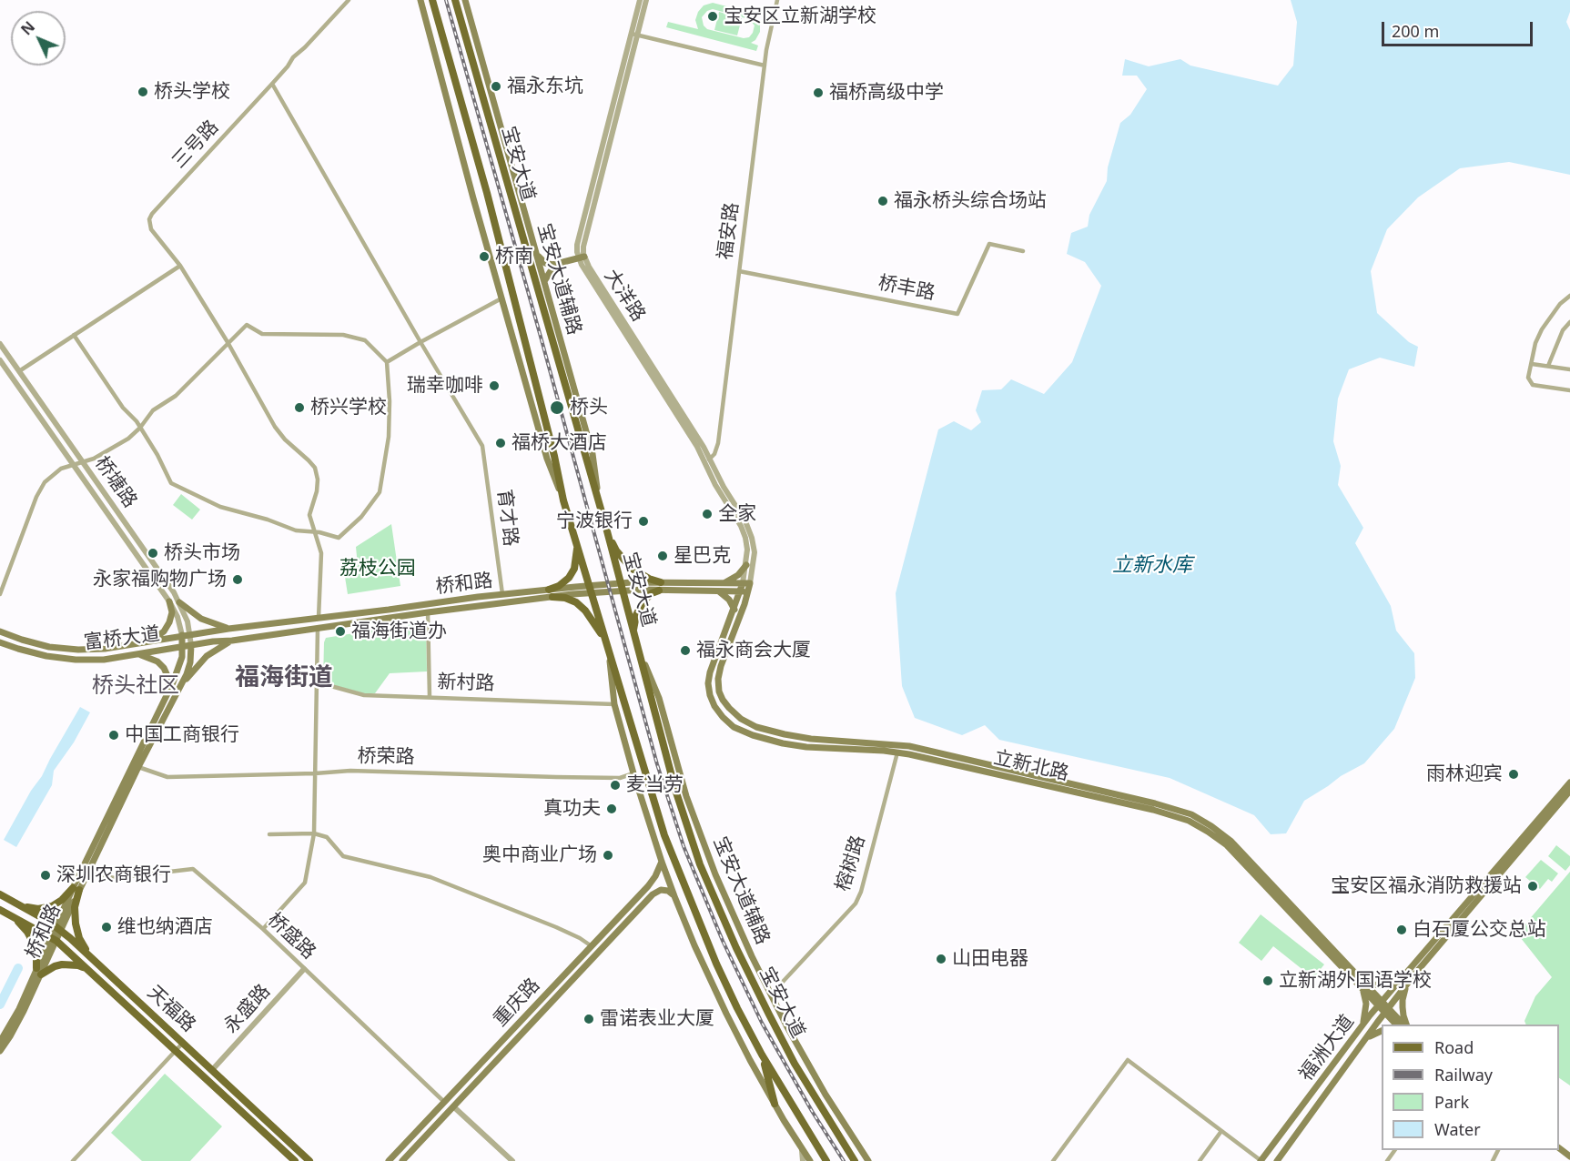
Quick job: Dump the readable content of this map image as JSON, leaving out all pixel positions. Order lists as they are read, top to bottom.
{
  "streets": {
    "main road": [
      "宝安大道",
      "宝安大道辅路",
      "桥塘路",
      "桥和路",
      "富桥大道",
      "立新北路",
      "重庆路",
      "天福路",
      "福洲大道"
    ],
    "street": [
      "三号路",
      "福安路",
      "桥丰路",
      "大洋路",
      "育才路",
      "新村路",
      "桥荣路",
      "榕树路",
      "桥盛路",
      "永盛路"
    ]
  },
  "crossings": [
    ["宝安大道", "宝安大道辅路"],
    ["宝安大道", "桥和路"],
    ["福安路", "桥丰路"],
    ["福安路", "大洋路"],
    ["宝安大道辅路", "榕树路"],
    ["大洋路", "桥和路"],
    ["大洋路", "立新北路"],
    ["桥塘路", "桥和路"],
    ["桥塘路", "富桥大道"],
    ["育才路", "桥和路"],
    ["桥和路", "富桥大道"],
    ["桥和路", "桥荣路"],
    ["桥和路", "立新北路"],
    ["桥和路", "桥盛路"],
    ["桥和路", "天福路"],
    ["立新北路", "榕树路"],
    ["立新北路", "福洲大道"],
    ["桥盛路", "重庆路"],
    ["桥盛路", "永盛路"],
    ["天福路", "永盛路"]
  ],
  "districts": ["福海街道", "桥头社区"],
  "water": ["立新水库"],
  "parks": ["荔枝公园"],
  "places": [
    "宝安区立新湖学校",
    "福永东坑",
    "桥头学校",
    "福桥高级中学",
    "福永桥头综合场站",
    "桥南",
    "瑞幸咖啡",
    "桥兴学校",
    "桥头",
    "福桥大酒店",
    "全家",
    "宁波银行",
    "桥头市场",
    "星巴克",
    "永家福购物广场",
    "福海街道办",
    "福永商会大厦",
    "中国工商银行",
    "雨林迎宾",
    "麦当劳",
    "真功夫",
    "奥中商业广场",
    "深圳农商银行",
    "宝安区福永消防救援站",
    "维也纳酒店",
    "白石厦公交总站",
    "山田电器",
    "立新湖外国语学校",
    "雷诺表业大厦"
  ],
  "legend": [
    "Road",
    "Railway",
    "Park",
    "Water"
  ],
  "scale_bar": "200 m",
  "north": "top left"
}
